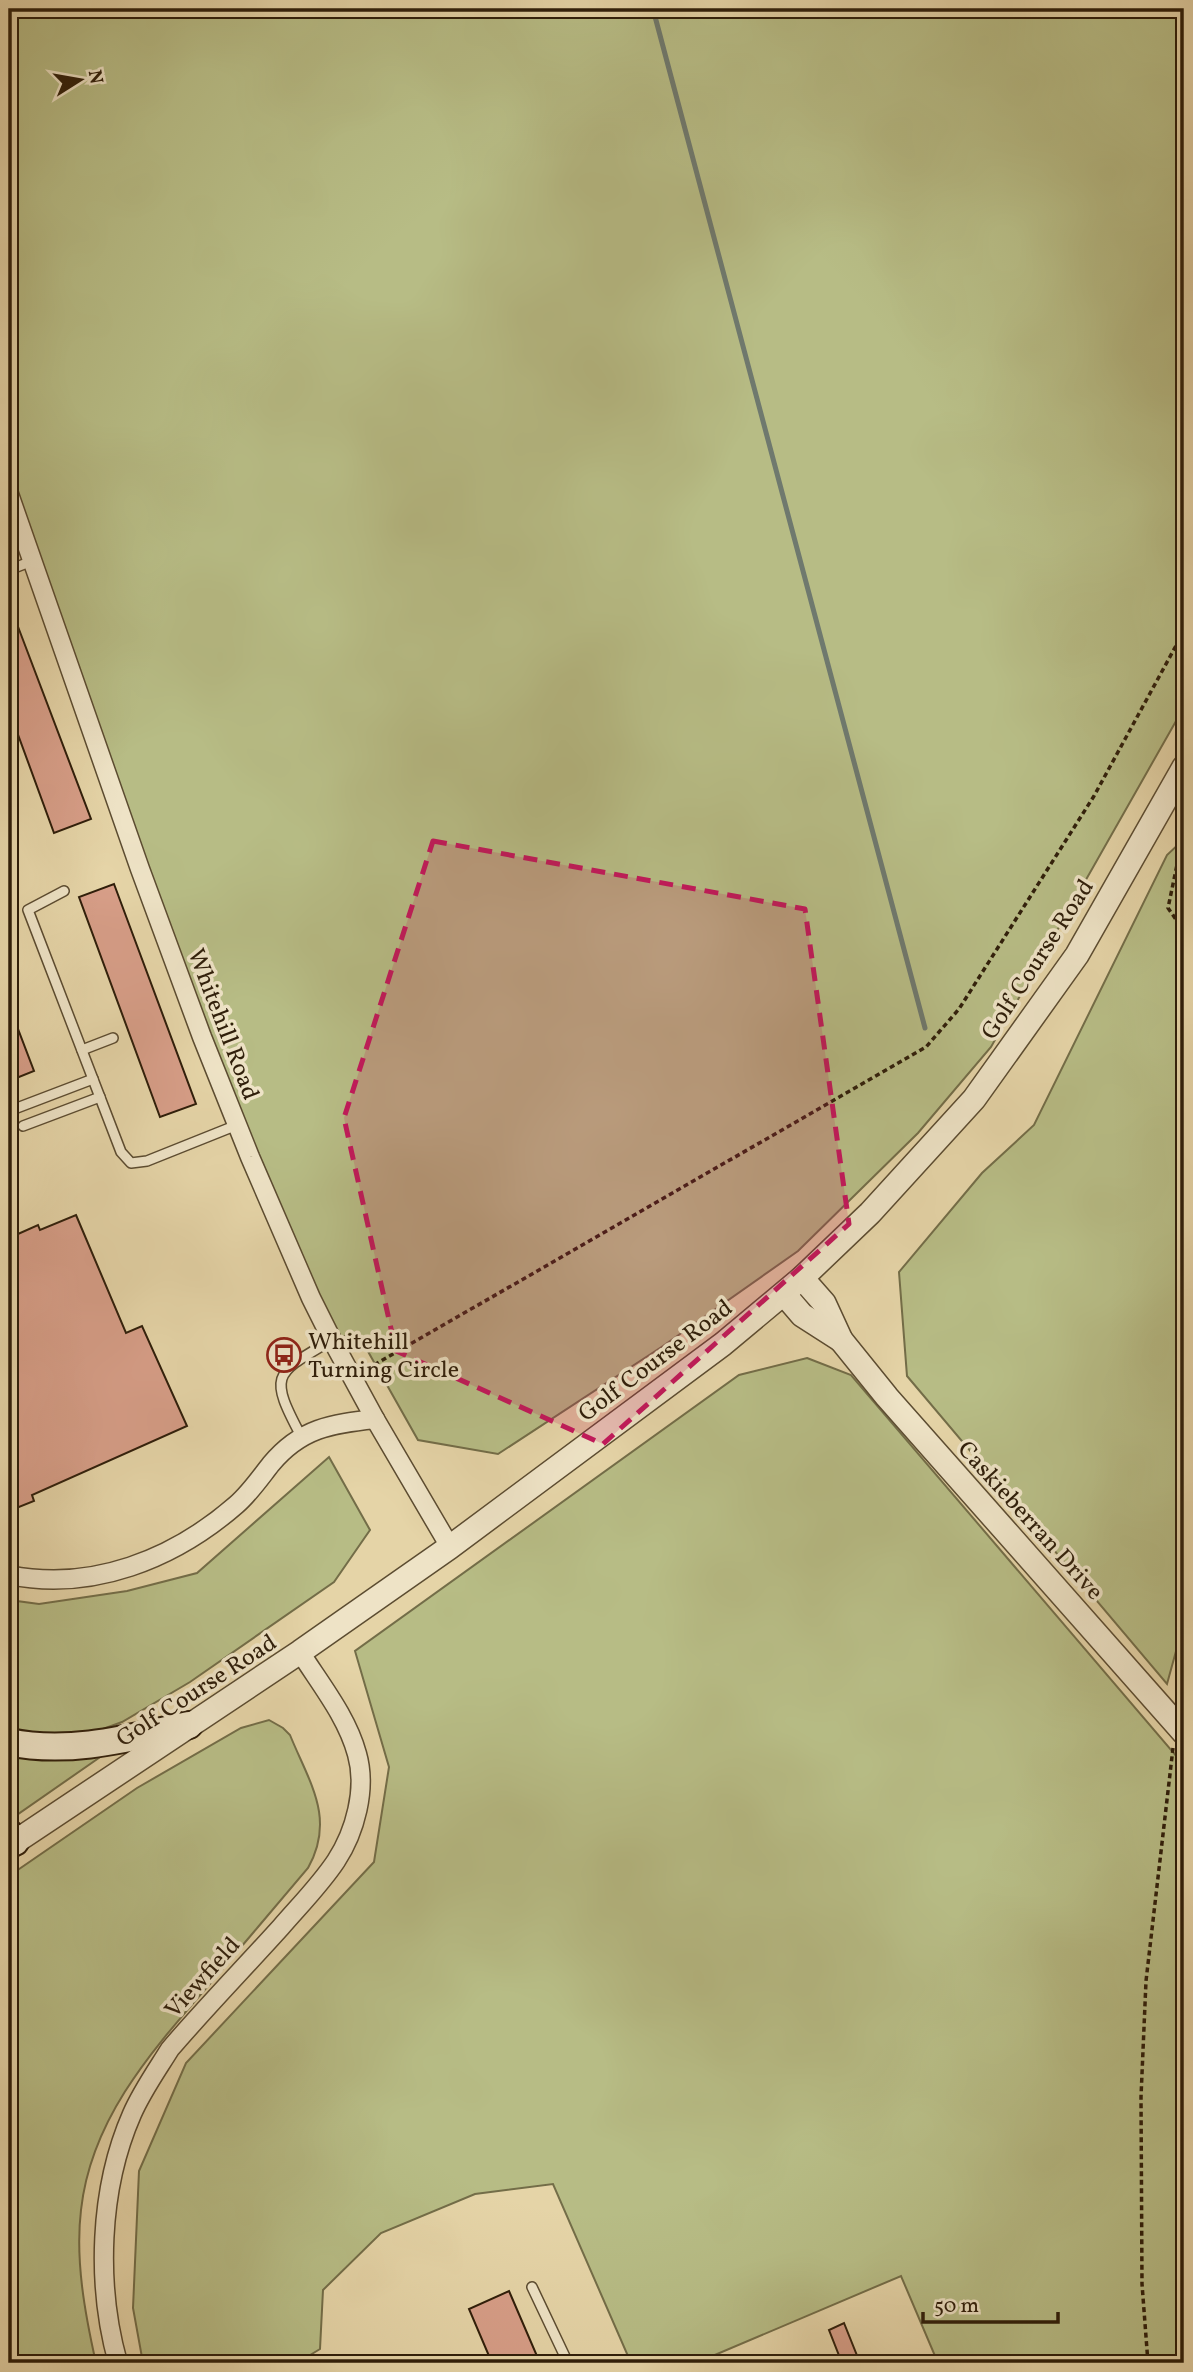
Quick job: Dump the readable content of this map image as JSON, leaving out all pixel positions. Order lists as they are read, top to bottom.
{
  "streets": {
    "street": [
      "Golf Course Road",
      "Whitehill Road",
      "Caskieberran Drive",
      "Viewfield"
    ]
  },
  "crossings": [
    ["Golf Course Road", "Whitehill Road"],
    ["Golf Course Road", "Caskieberran Drive"],
    ["Golf Course Road", "Viewfield"]
  ],
  "places": {
    "bus stop": ["Whitehill Turning Circle"]
  },
  "scale_bar": "50 m",
  "north": "right"
}
